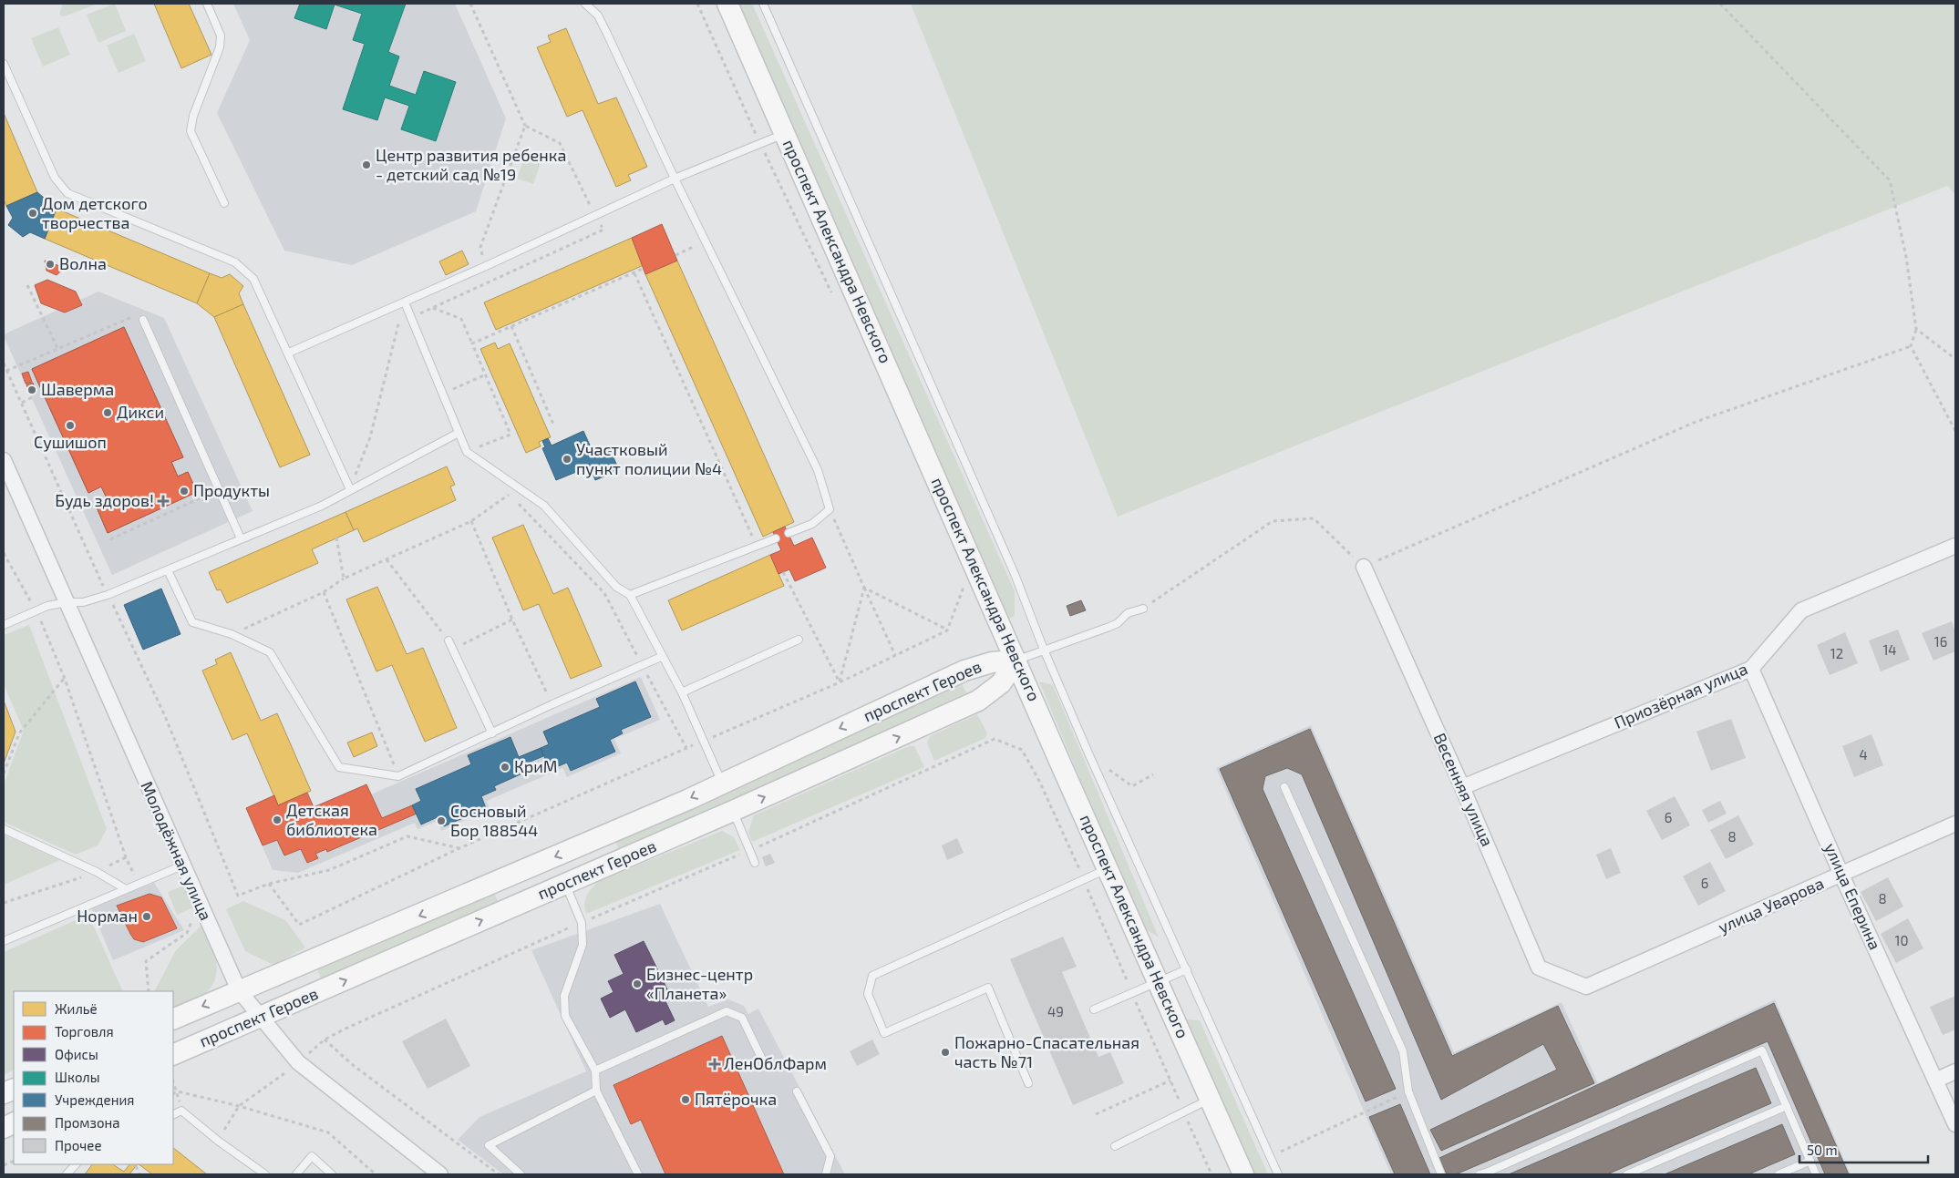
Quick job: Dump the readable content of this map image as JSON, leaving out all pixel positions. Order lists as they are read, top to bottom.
{
  "streets": {
    "main road": ["проспект Александра Невского", "проспект Героев"],
    "street": [
      "Приозёрная улица",
      "Весенняя улица",
      "Молодёжная улица",
      "улица Еперина",
      "улица Уварова"
    ]
  },
  "crossings": [
    ["проспект Александра Невского", "проспект Героев"],
    ["проспект Героев", "Молодёжная улица"],
    ["Приозёрная улица", "Весенняя улица"],
    ["Приозёрная улица", "улица Еперина"],
    ["Весенняя улица", "улица Уварова"],
    ["улица Еперина", "улица Уварова"]
  ],
  "places": {
    "other": [
      "Центр развития ребенка - детский сад №19",
      "Дом детского творчества",
      "Волна",
      "Шаверма",
      "Дикси",
      "Сушишоп",
      "Участковый пункт полиции №4",
      "Продукты",
      "КриМ",
      "Детская библиотека",
      "Сосновый Бор 188544",
      "Норман",
      "Бизнес-центр «Планета»",
      "Пожарно-Спасательная часть №71",
      "Пятёрочка"
    ],
    "health": ["Будь здоров!", "ЛенОблФарм"]
  },
  "house_numbers": [
    "16",
    "14",
    "12",
    "4",
    "6",
    "8",
    "6",
    "8",
    "10",
    "49"
  ],
  "legend": [
    "Жильё",
    "Торговля",
    "Офисы",
    "Школы",
    "Учреждения",
    "Промзона",
    "Прочее"
  ],
  "scale_bar": "50 m"
}
